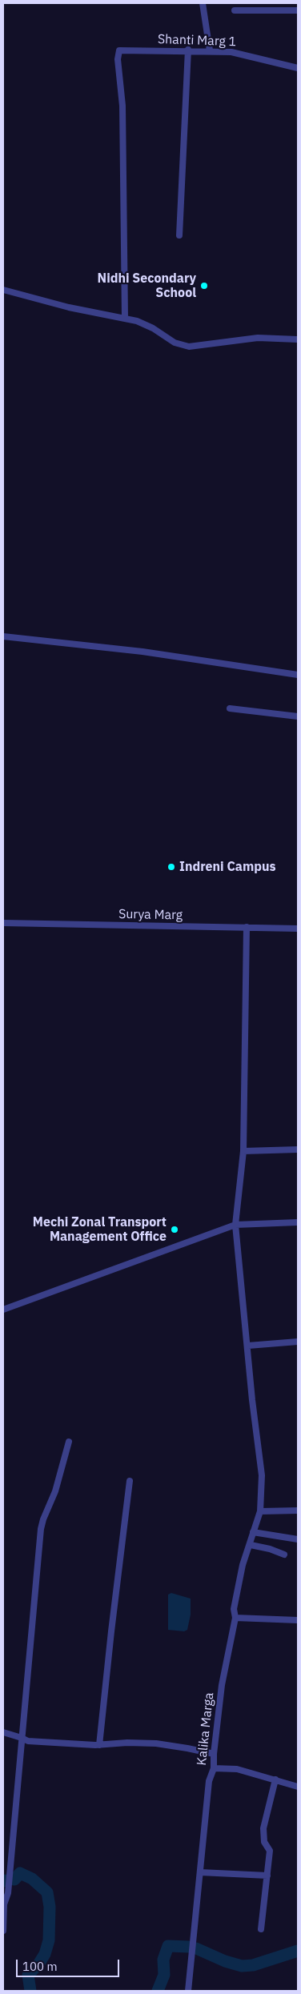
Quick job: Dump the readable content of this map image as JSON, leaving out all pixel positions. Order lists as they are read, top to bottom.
{
  "streets": {
    "street": ["Shanti Marg 1", "Surya Marg", "Kalika Marga"]
  },
  "crossings": [
    ["Surya Marg", "Kalika Marga"]
  ],
  "places": ["Nidhi Secondary School", "Indreni Campus", "Mechi Zonal Transport Management Office"],
  "scale_bar": "100 m"
}
